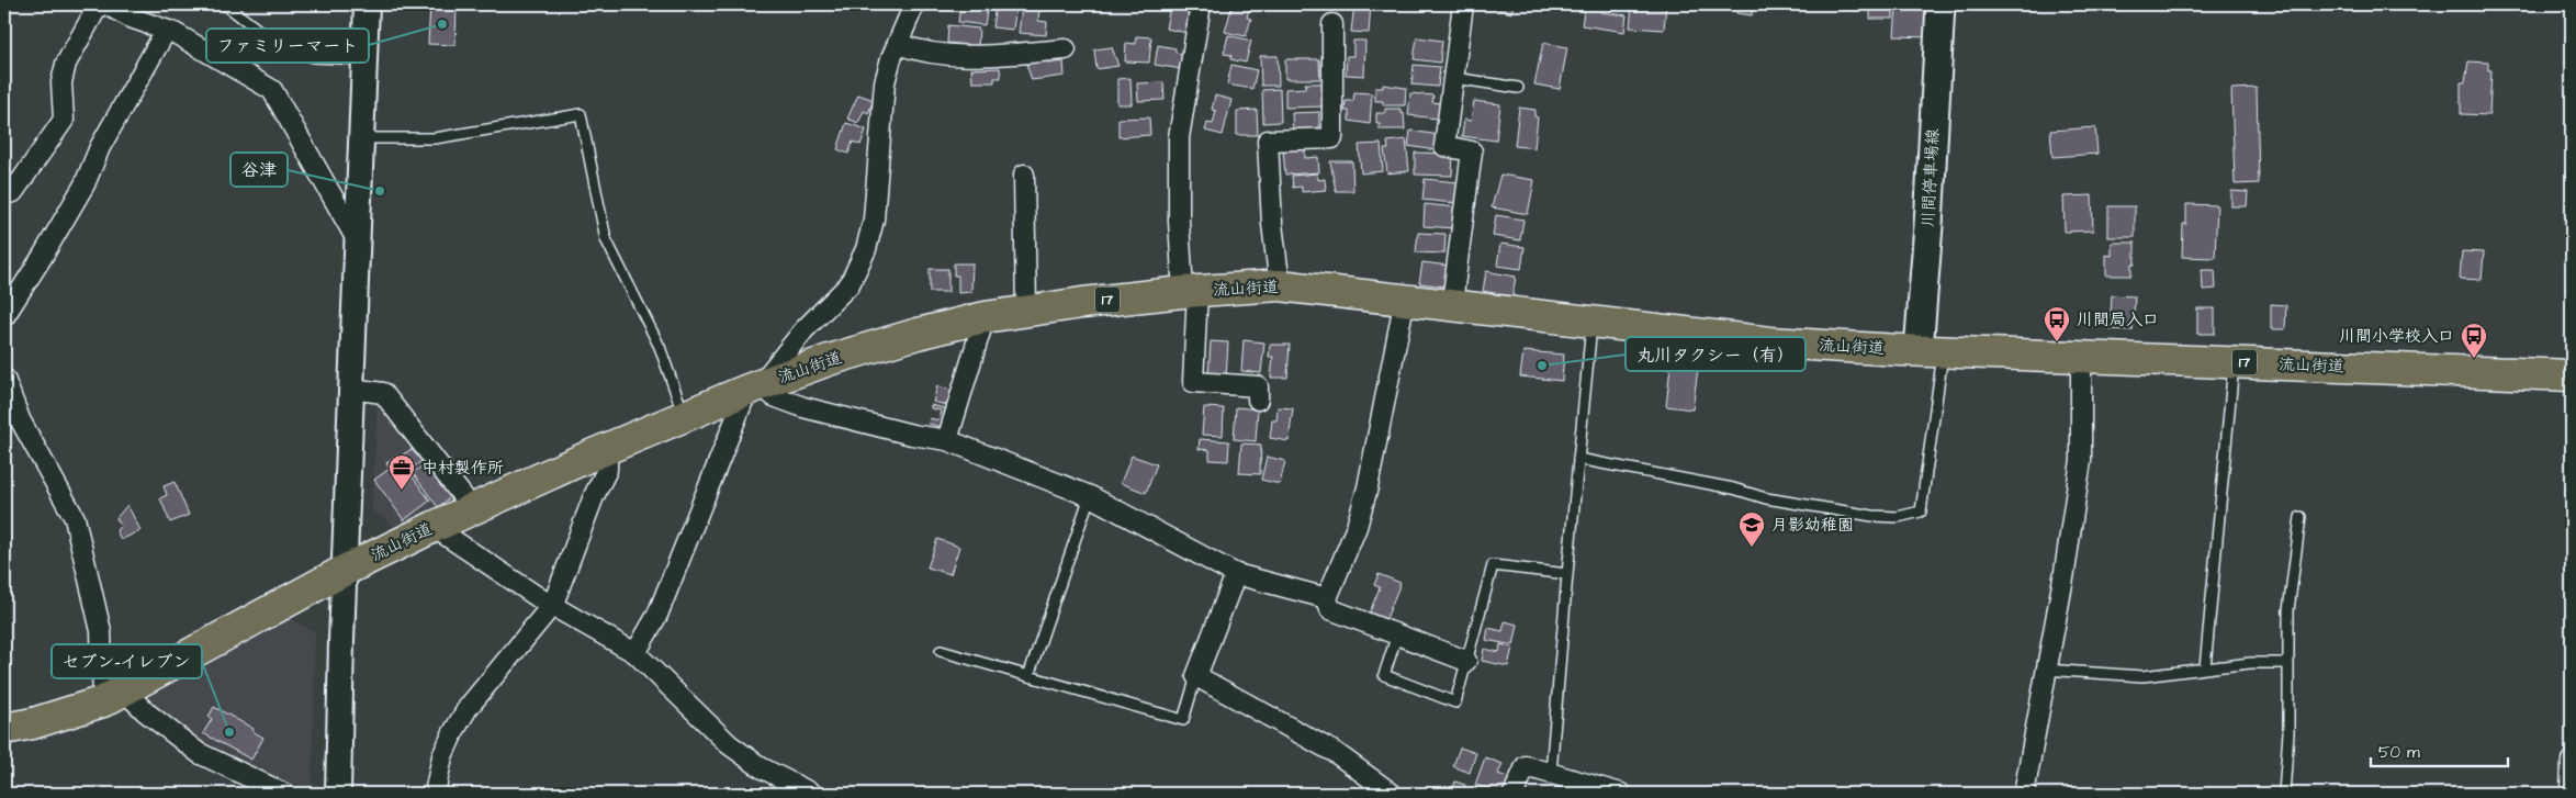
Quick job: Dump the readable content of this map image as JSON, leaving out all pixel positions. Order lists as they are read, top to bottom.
{
  "streets": {
    "main road": ["川間停車場線", "流山街道", "17"]
  },
  "crossings": [
    ["川間停車場線", "流山街道"]
  ],
  "places": {
    "other": [
      "ファミリーマート",
      "谷津",
      "丸川タクシー（有）",
      "セブン-イレブン"
    ],
    "bus stop": ["川間局入口", "川間小学校入口"],
    "office": ["中村製作所"],
    "school or university": ["月影幼稚園"]
  },
  "scale_bar": "50 m"
}
